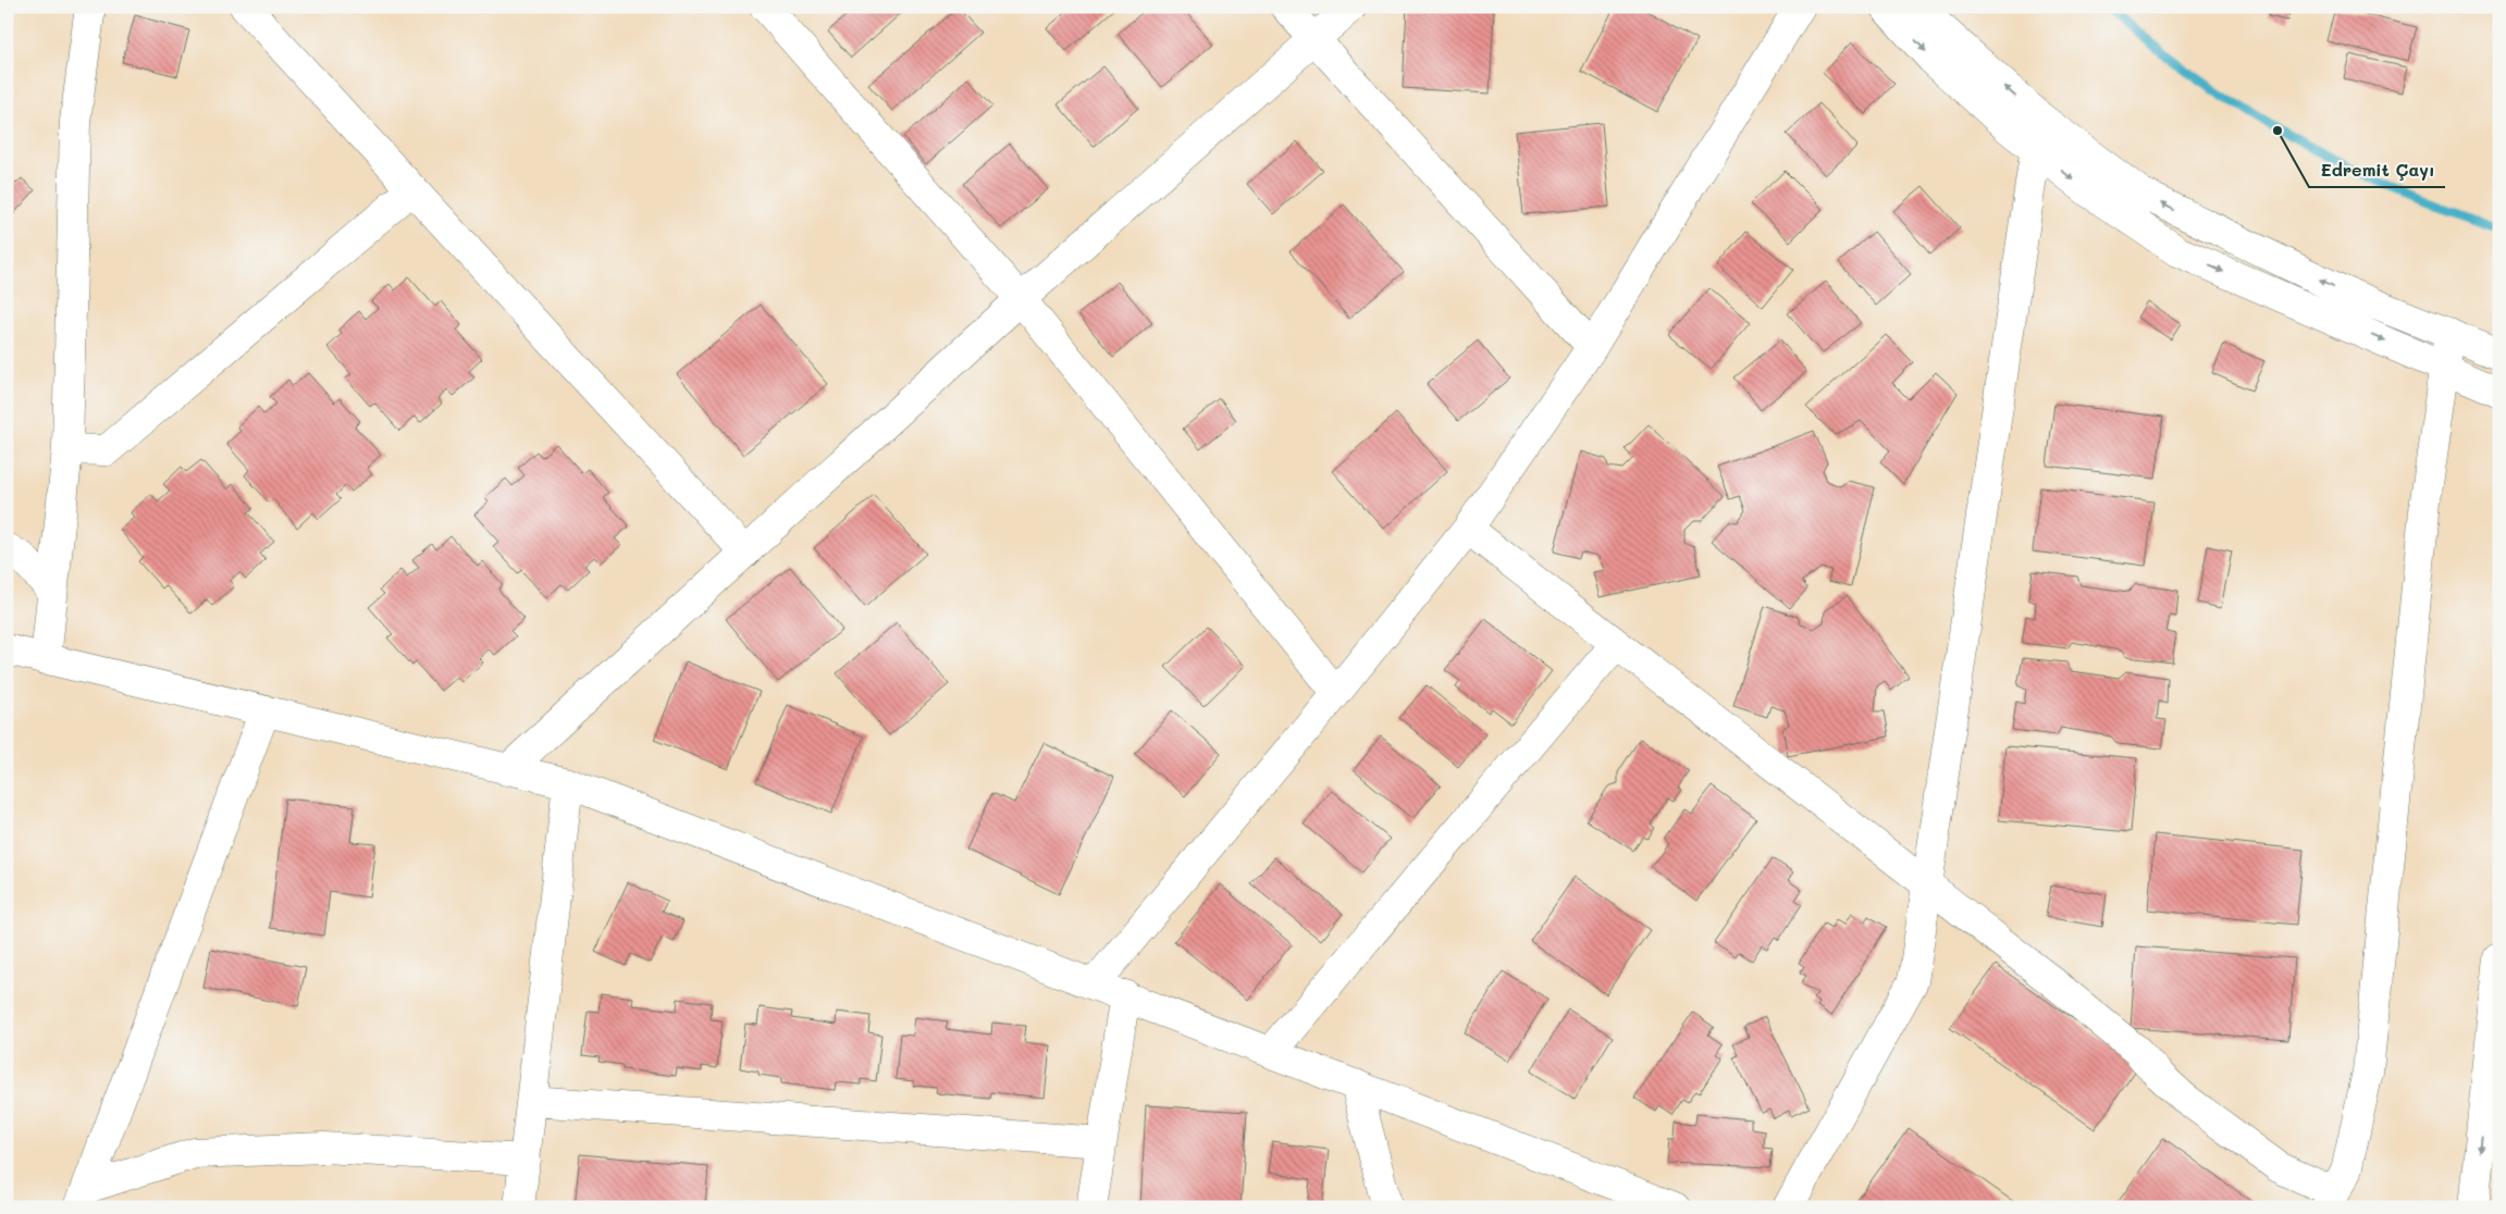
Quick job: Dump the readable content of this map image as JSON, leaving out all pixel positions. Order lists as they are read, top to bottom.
{
  "places": ["Edremit Çayı"]
}
